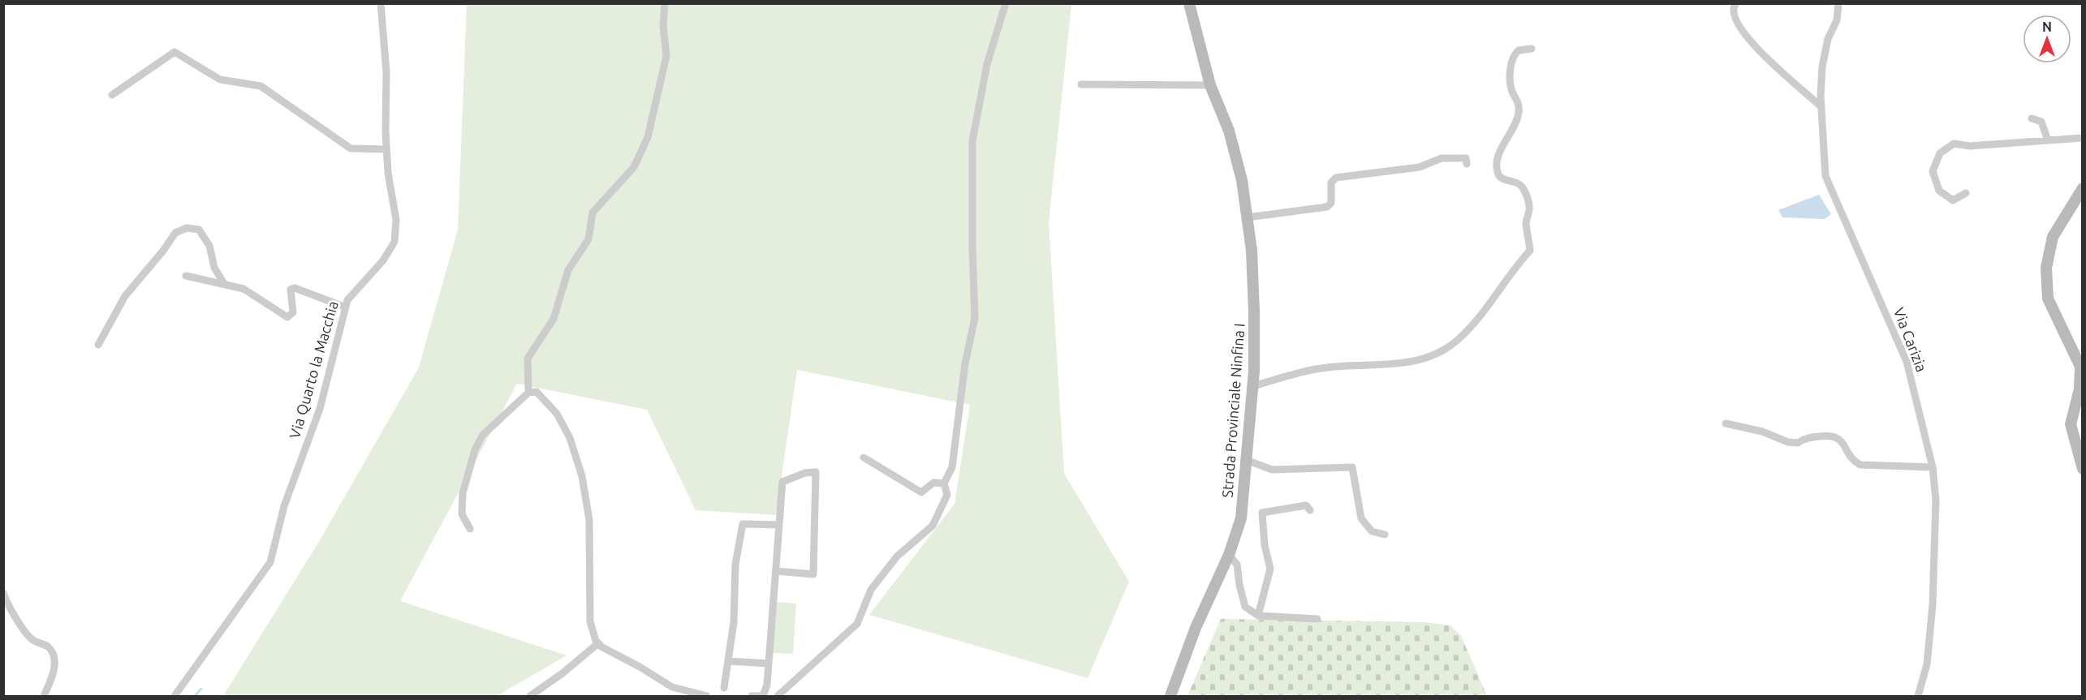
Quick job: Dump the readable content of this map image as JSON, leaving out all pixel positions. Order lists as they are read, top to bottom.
{
  "streets": {
    "main road": ["Strada Provinciale Ninfina I"],
    "street": ["Via Carizia", "Via Quarto la Macchia"]
  },
  "north": "top"
}
